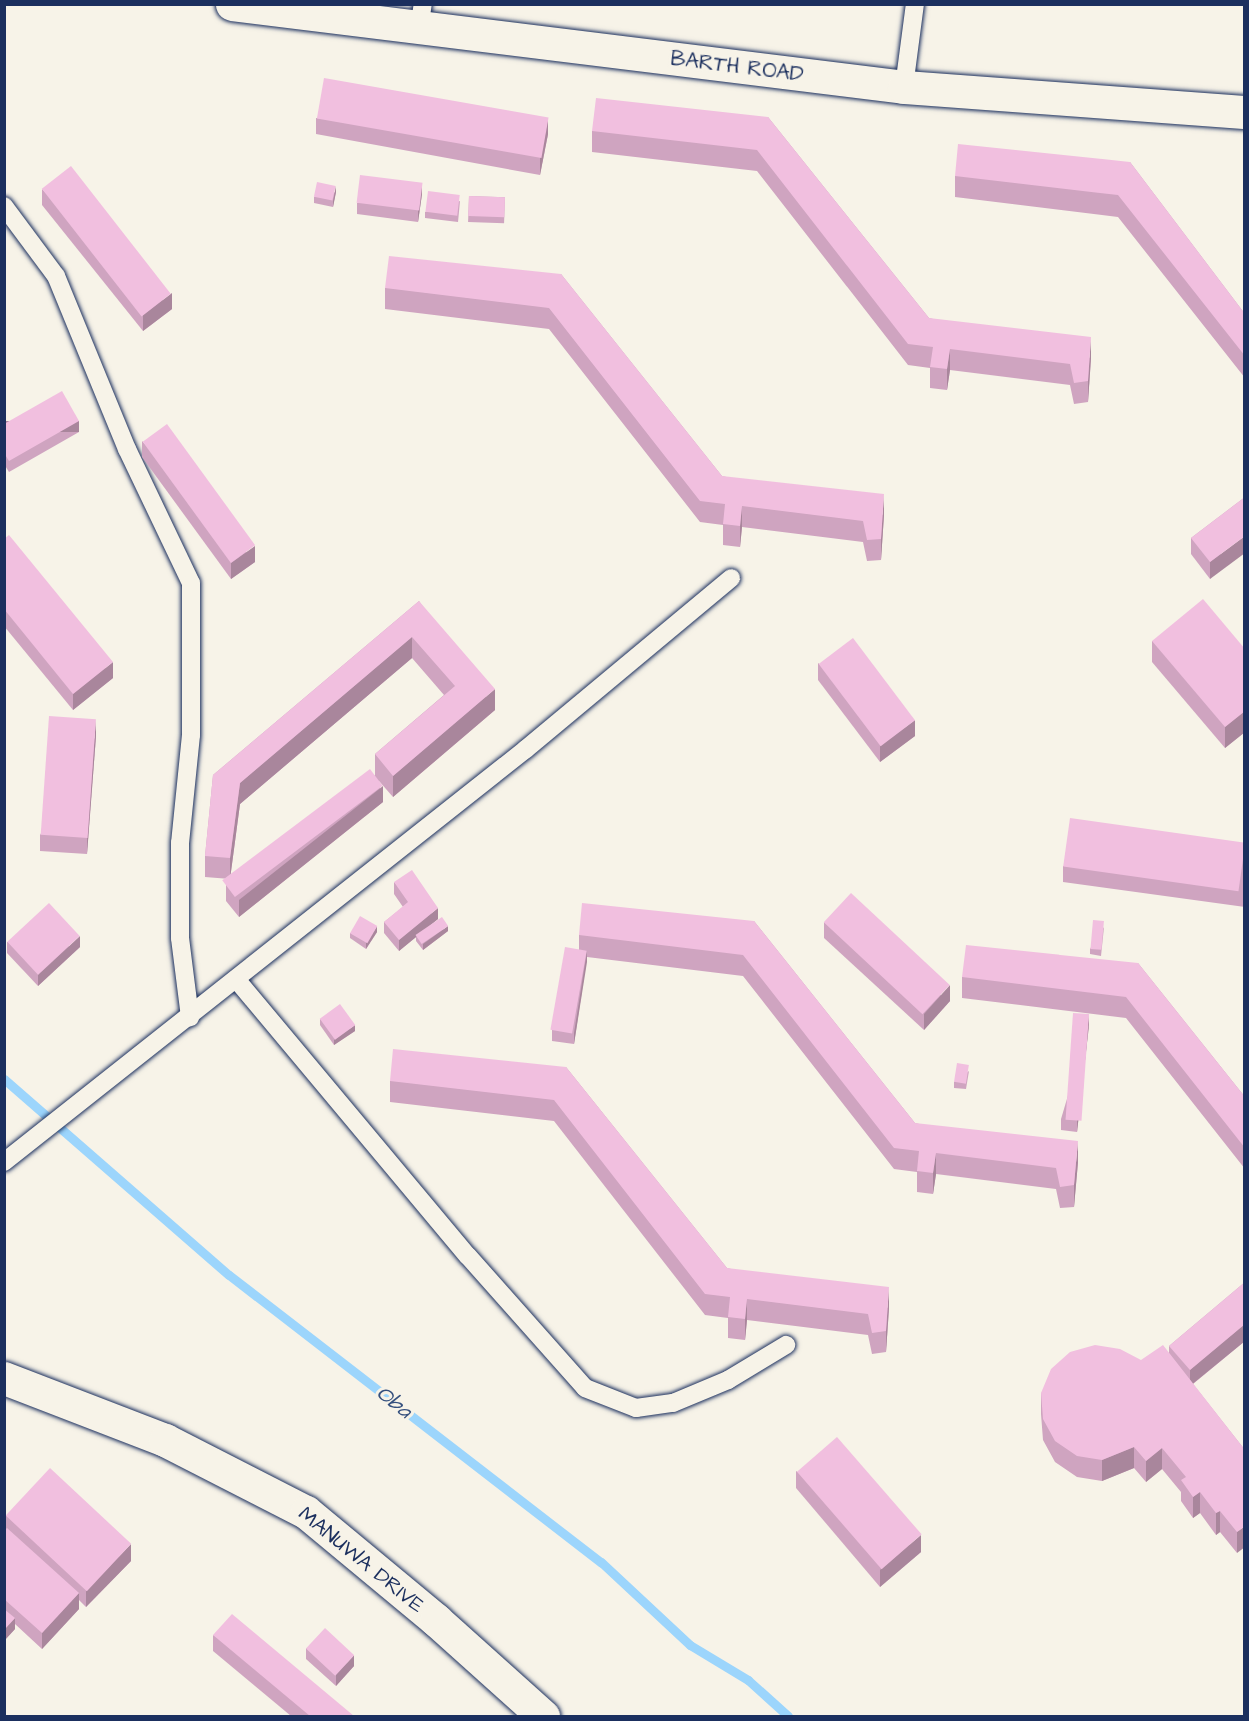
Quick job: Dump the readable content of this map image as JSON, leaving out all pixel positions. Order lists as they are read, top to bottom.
{
  "streets": {
    "street": ["BARTH ROAD", "MANUWA DRIVE"]
  },
  "water": ["Oba"]
}
